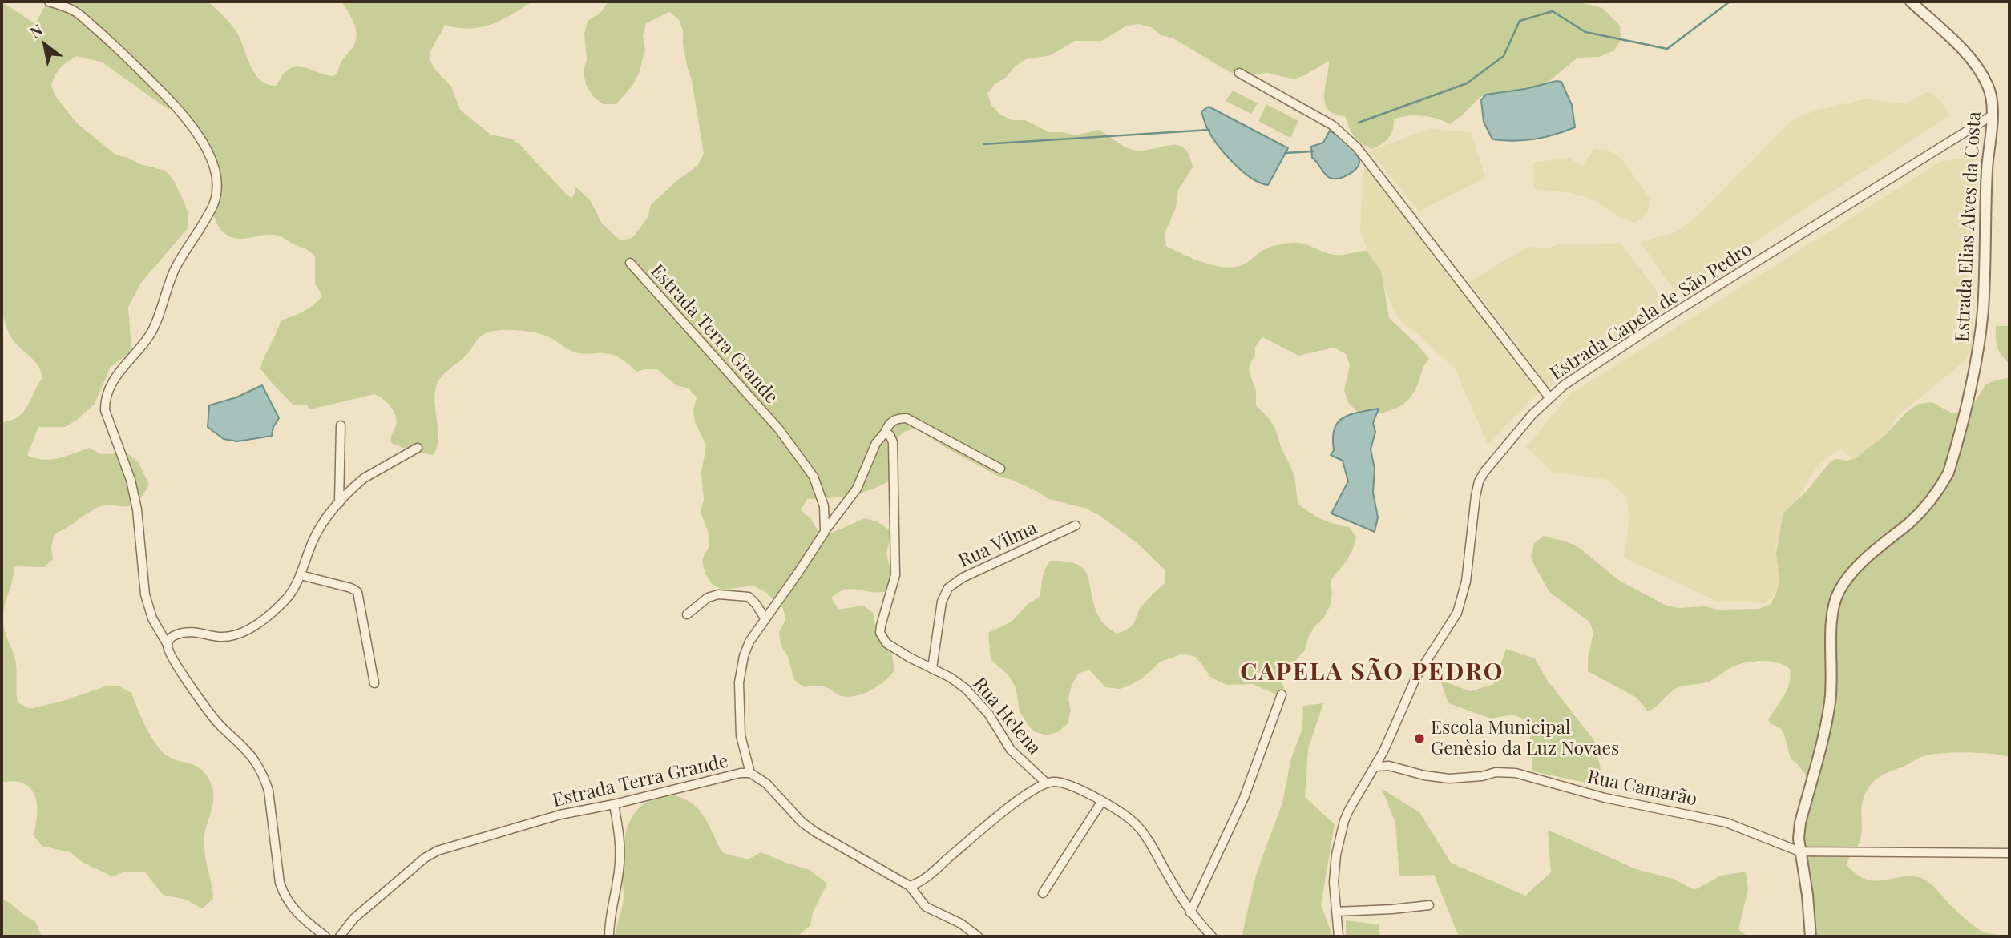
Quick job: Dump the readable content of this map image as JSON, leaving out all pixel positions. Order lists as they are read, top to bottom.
{
  "streets": {
    "street": [
      "Estrada Elias Alves da Costa",
      "Estrada Capela de São Pedro",
      "Estrada Terra Grande",
      "Rua Vilma",
      "Rua Helena",
      "Rua Camarão"
    ]
  },
  "crossings": [
    ["Estrada Elias Alves da Costa", "Estrada Capela de São Pedro"],
    ["Estrada Elias Alves da Costa", "Rua Camarão"],
    ["Estrada Capela de São Pedro", "Rua Camarão"],
    ["Rua Vilma", "Rua Helena"]
  ],
  "districts": ["CAPELA SÃO PEDRO"],
  "places": ["Escola Municipal Genèsio da Luz Novaes"],
  "north": "top left"
}
